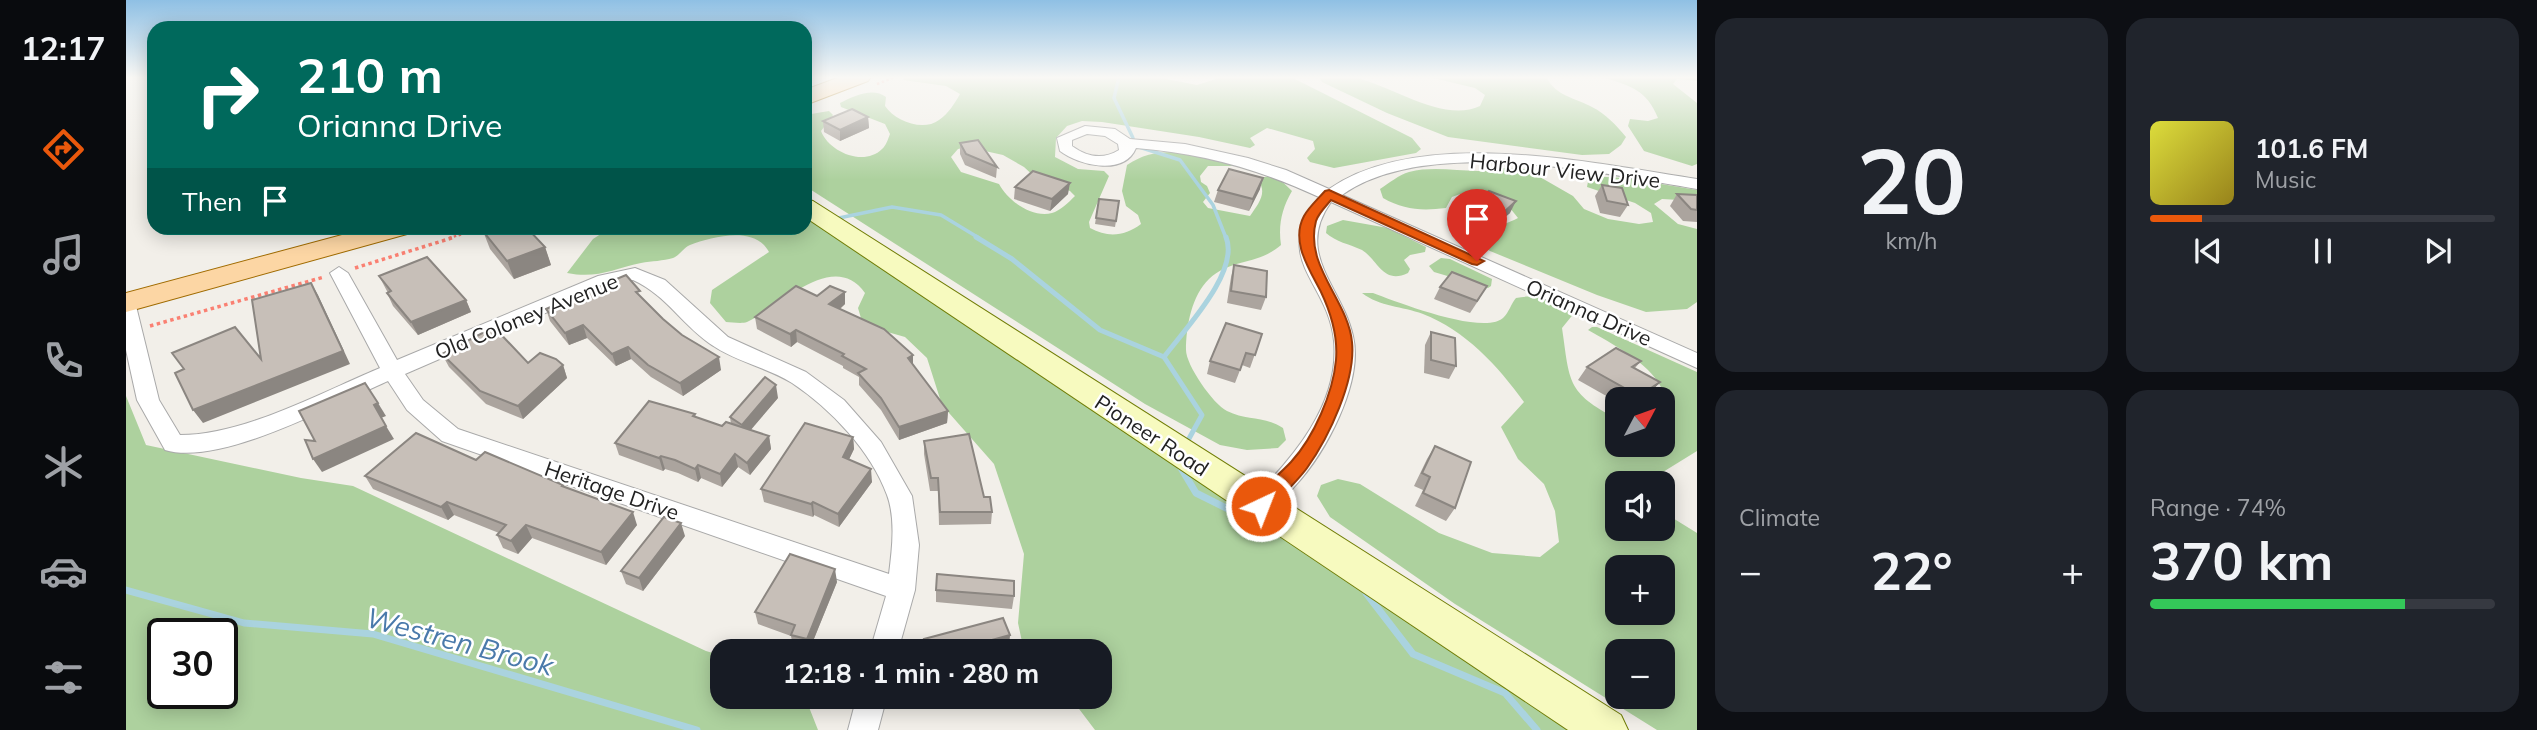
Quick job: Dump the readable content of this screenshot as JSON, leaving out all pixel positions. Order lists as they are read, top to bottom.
{
  "streets": {
    "street": [
      "Harbour View Drive",
      "Orianna Drive",
      "Old Coloney Avenue",
      "Pioneer Road",
      "Heritage Drive"
    ]
  },
  "crossings": [
    ["Harbour View Drive", "Orianna Drive"],
    ["Harbour View Drive", "Pioneer Road"],
    ["Old Coloney Avenue", "Heritage Drive"]
  ],
  "water": ["Westren Brook"],
  "north": "top right",
  "page": {
    "tabs": "12:17",
    "tile": [
      ["20", "km/h"],
      "Climate",
      ["Range · 74%", "370 km"]
    ],
    "turn": ["210 m", "Orianna Drive"],
    "song": ["101.6 FM", "Music"],
    "then": "Then",
    "map_buttons": ["+", "−"],
    "heat": ["−", "22°", "+"],
    "limit": "30",
    "trip": "12:18 · 1 min · 280 m"
  }
}
